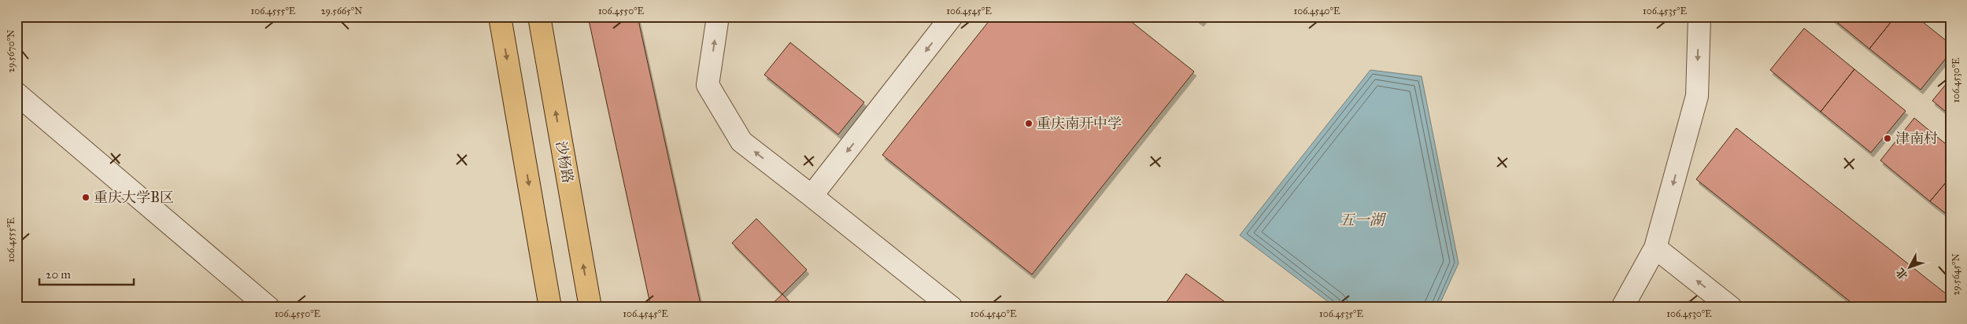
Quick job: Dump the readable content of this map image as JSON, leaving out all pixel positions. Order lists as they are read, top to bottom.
{
  "streets": {
    "main road": ["沙杨路"]
  },
  "water": ["五一湖"],
  "places": ["重庆南开中学", "津南村", "重庆大学B区"],
  "scale_bar": "20 m",
  "north": "bottom left",
  "coordinates": [
    "106.4555°E",
    "29.5665°N",
    "106.4550°E",
    "106.4545°E",
    "106.4540°E",
    "106.4535°E",
    "29.5670°N",
    "106.4530°E",
    "29.5645°N"
  ]
}
